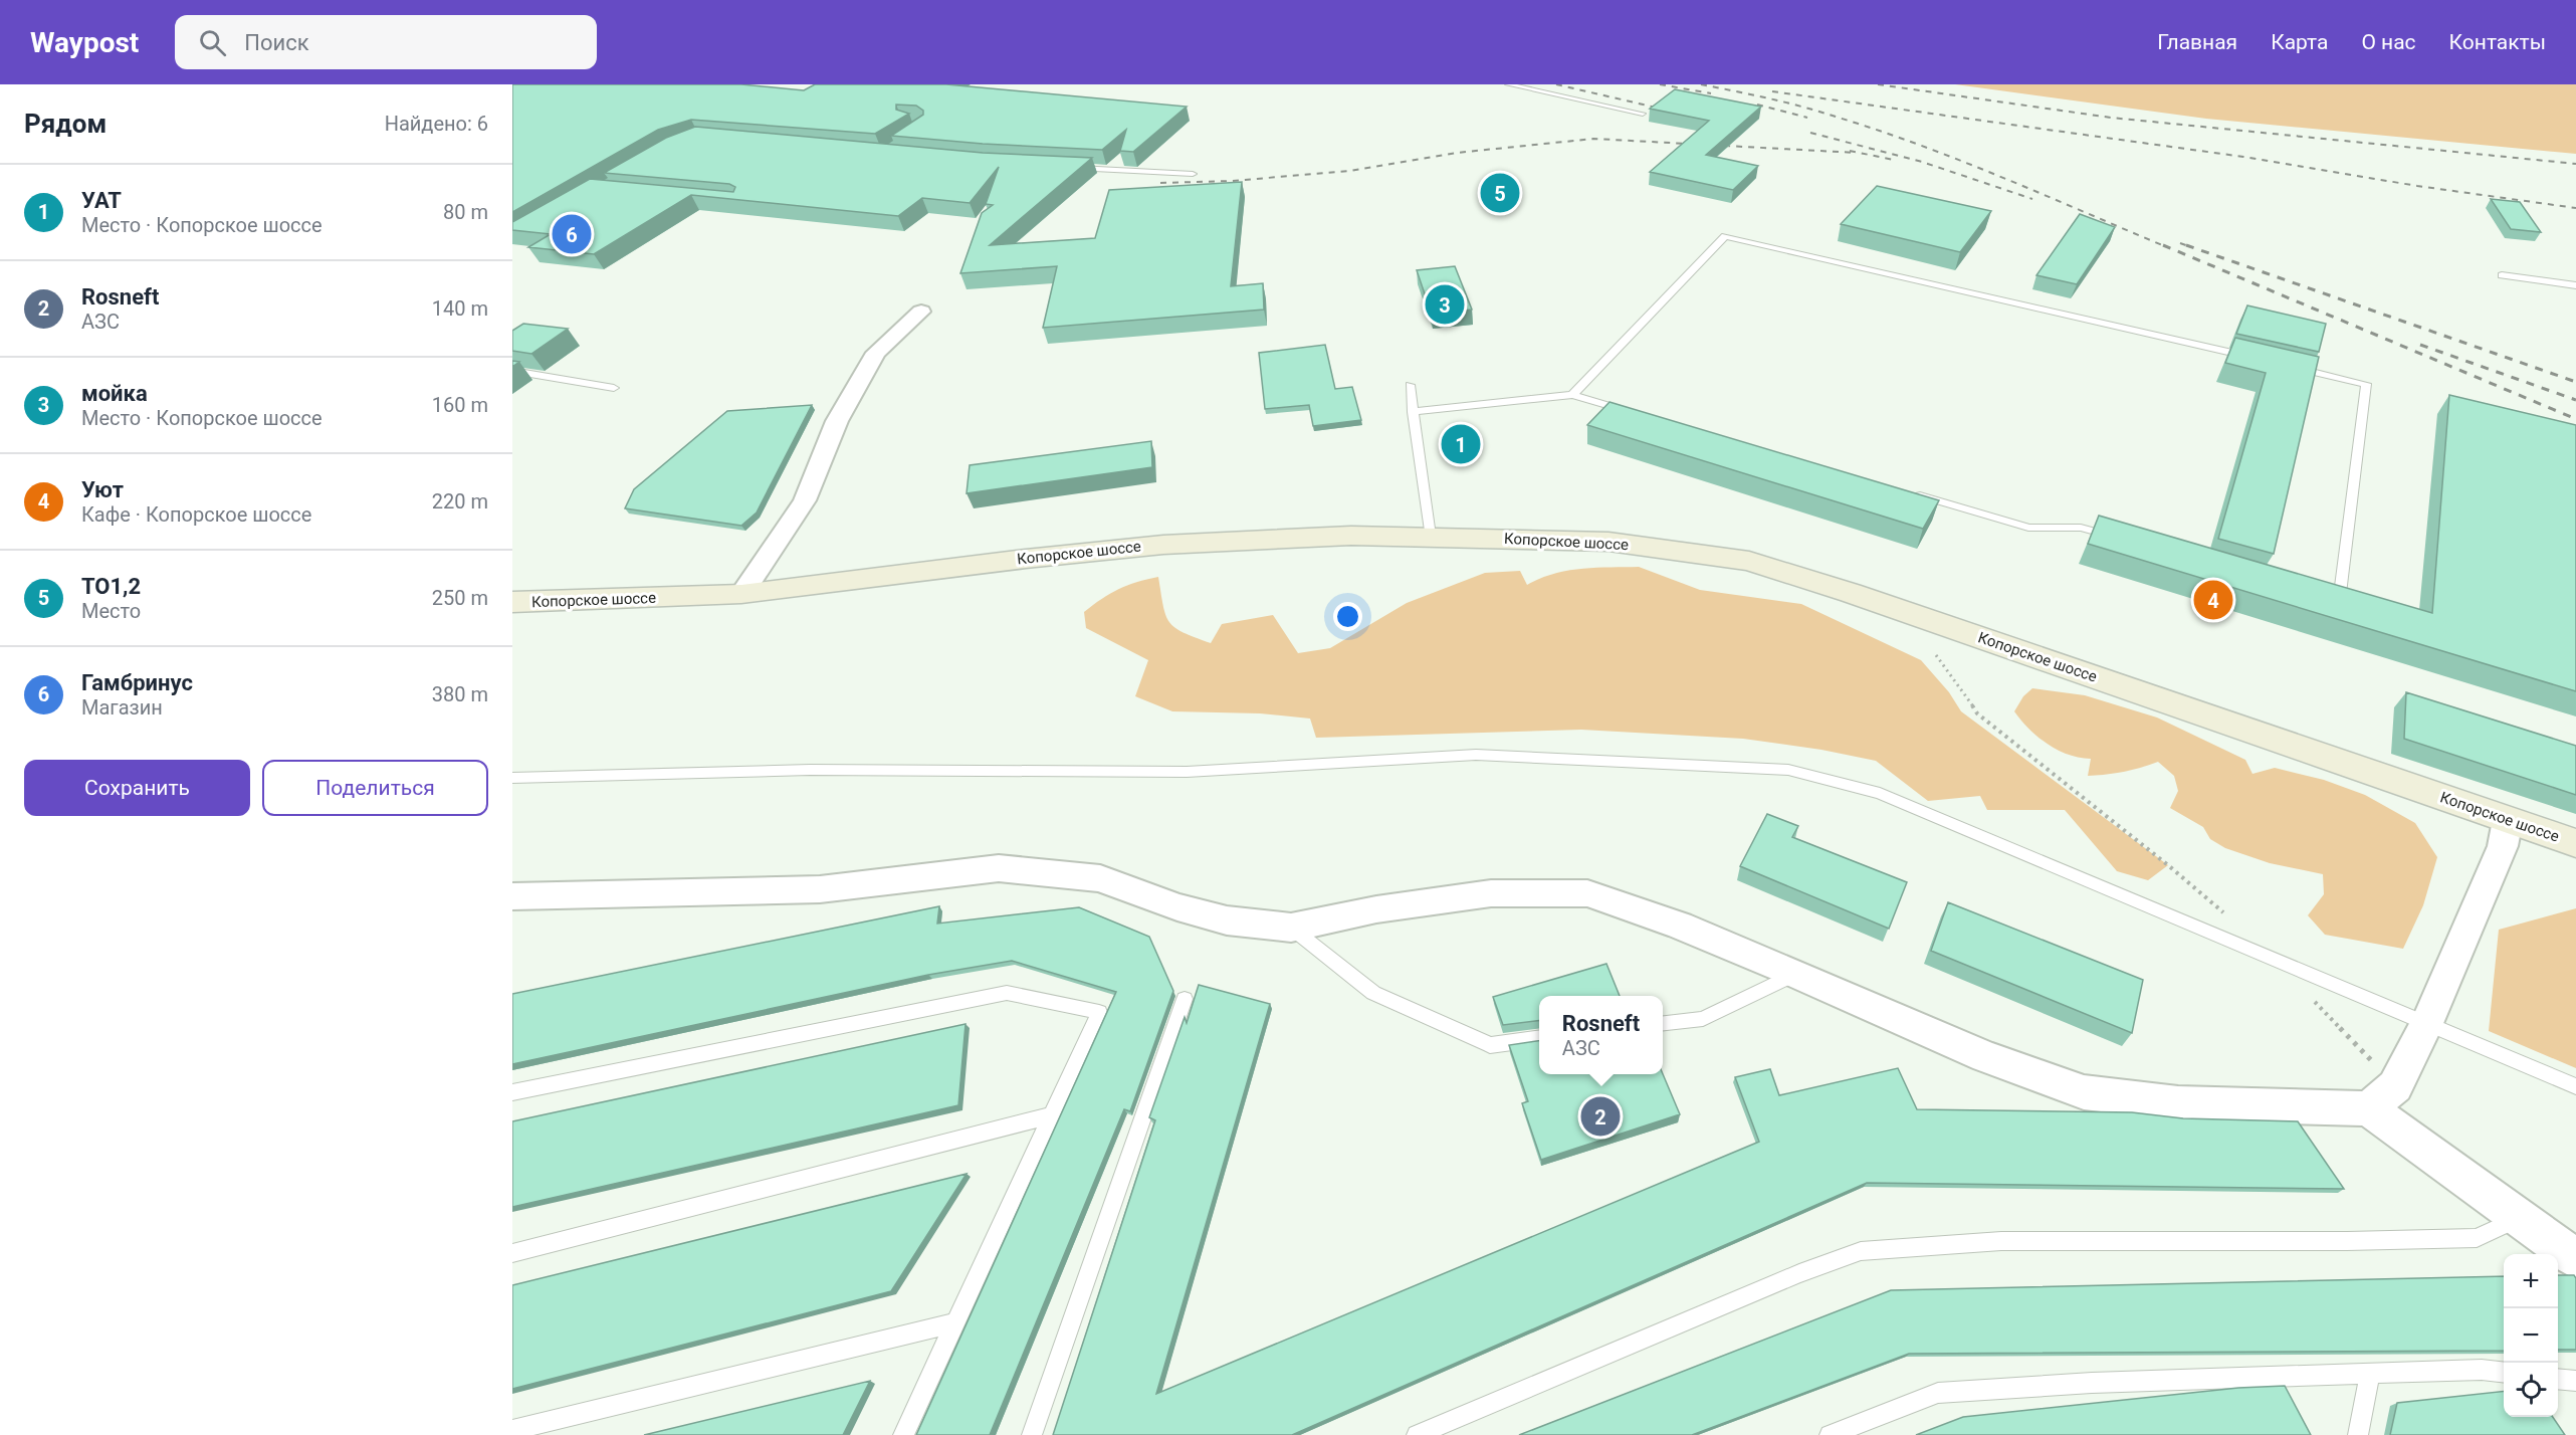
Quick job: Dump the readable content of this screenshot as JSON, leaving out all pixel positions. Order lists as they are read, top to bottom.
{
  "streets": {
    "main road": ["Копорское шоссе"]
  },
  "page": {
    "header": "Waypost",
    "search": "Поиск",
    "nav": [
      "Главная",
      "Карта",
      "О нас",
      "Контакты"
    ],
    "heading": ["Рядом", "Найдено: 6"],
    "list": [
      {
        "mark": "1",
        "name": "УАТ",
        "note": "Место · Копорское шоссе",
        "value": "80 m"
      },
      {
        "mark": "2",
        "name": "Rosneft",
        "note": "АЗС",
        "value": "140 m"
      },
      {
        "mark": "3",
        "name": "мойка",
        "note": "Место · Копорское шоссе",
        "value": "160 m"
      },
      {
        "mark": "4",
        "name": "Уют",
        "note": "Кафе · Копорское шоссе",
        "value": "220 m"
      },
      {
        "mark": "5",
        "name": "ТО1,2",
        "note": "Место",
        "value": "250 m"
      },
      {
        "mark": "6",
        "name": "Гамбринус",
        "note": "Магазин",
        "value": "380 m"
      }
    ],
    "pins": [
      "5",
      "6",
      "3",
      "1",
      "4",
      "2"
    ],
    "buttons": ["Сохранить", "Поделиться"],
    "popup": ["Rosneft", "АЗС"],
    "map_buttons": ["+", "−"]
  }
}
